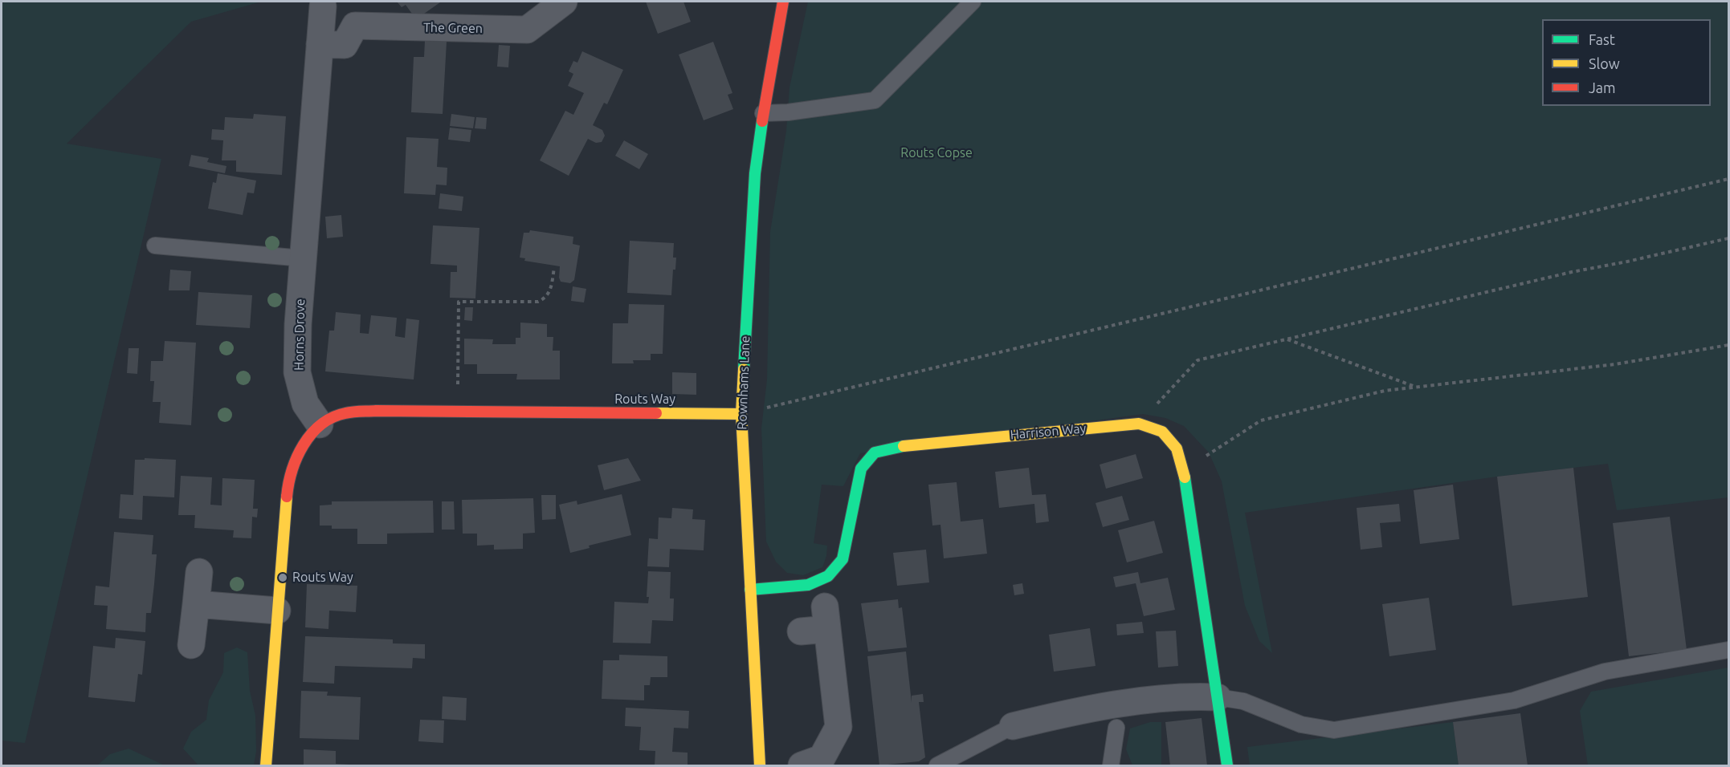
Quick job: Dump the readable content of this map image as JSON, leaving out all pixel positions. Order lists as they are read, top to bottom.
{
  "streets": {
    "street": [
      "The Green",
      "Horns Drove",
      "Rownhams Lane",
      "Routs Way",
      "Harrison Way"
    ]
  },
  "crossings": [
    ["The Green", "Horns Drove"],
    ["Horns Drove", "Routs Way"],
    ["Rownhams Lane", "Routs Way"],
    ["Rownhams Lane", "Harrison Way"]
  ],
  "parks": ["Routs Copse"],
  "places": ["Routs Way"],
  "legend": ["Fast", "Slow", "Jam"]
}
